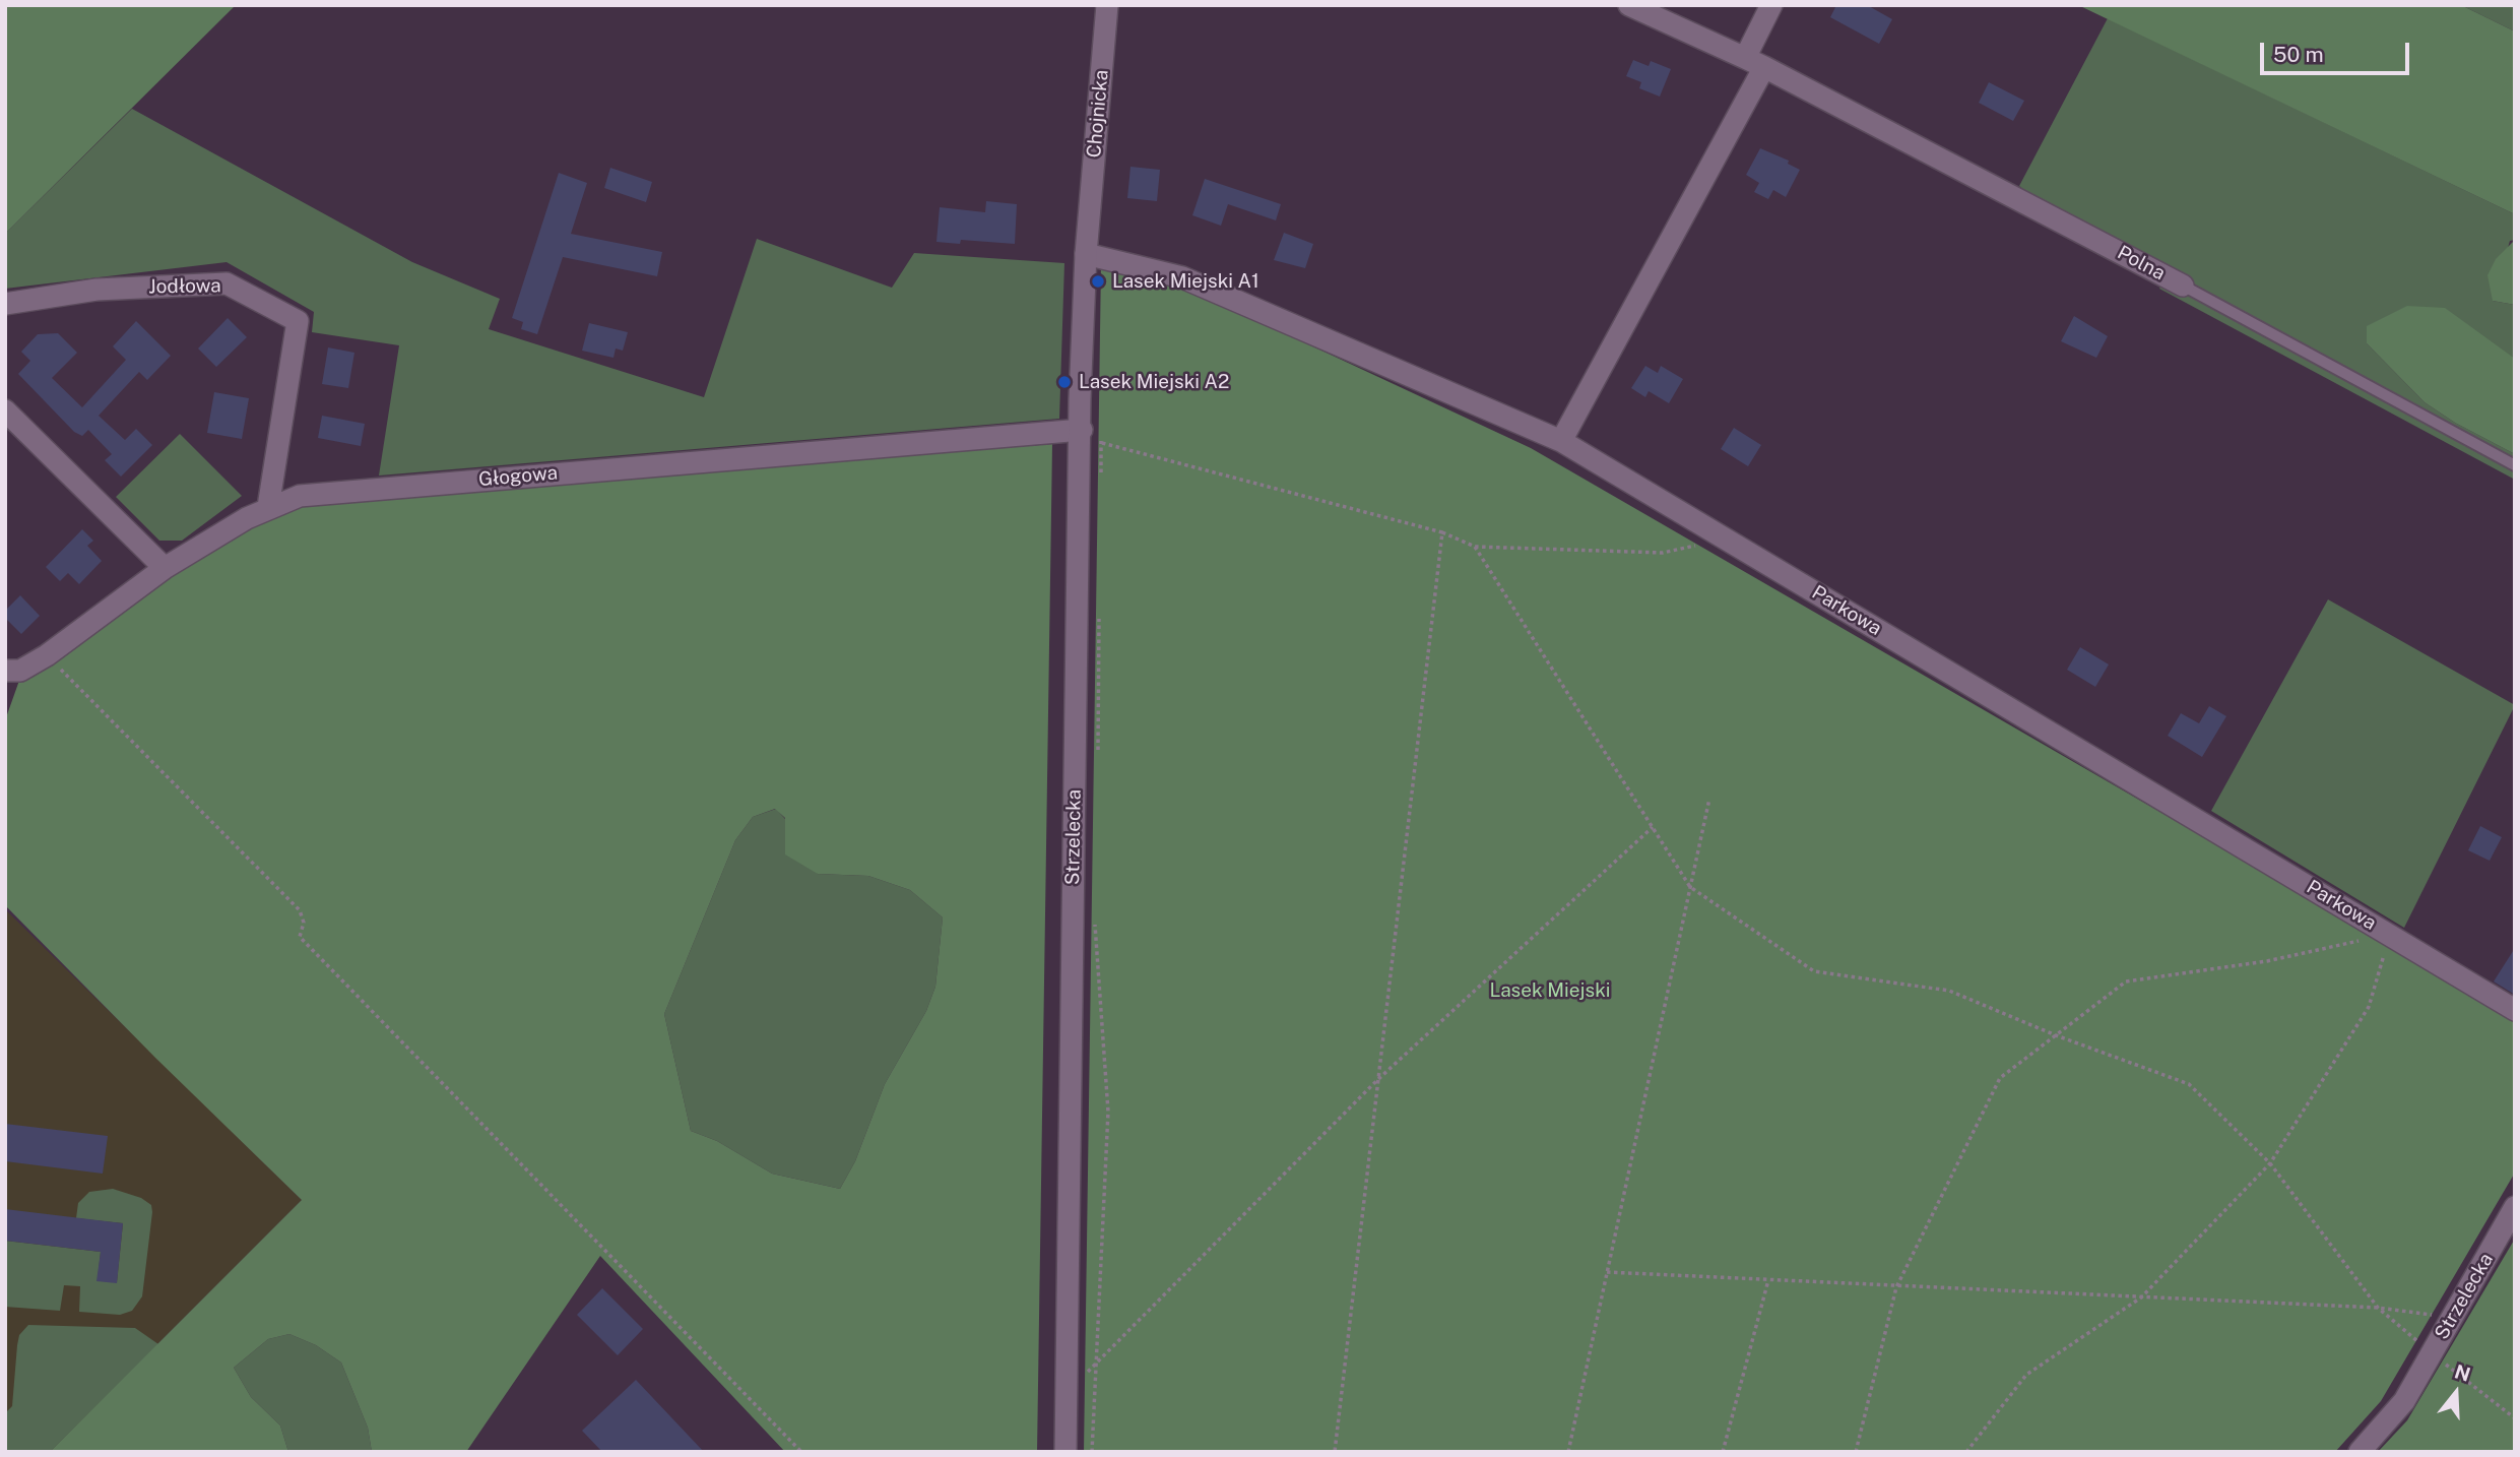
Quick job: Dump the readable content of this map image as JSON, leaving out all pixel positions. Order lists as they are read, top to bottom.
{
  "streets": {
    "street": [
      "Chojnicka",
      "Polna",
      "Jodłowa",
      "Głogowa",
      "Parkowa",
      "Strzelecka"
    ]
  },
  "crossings": [
    ["Chojnicka", "Strzelecka"],
    ["Jodłowa", "Głogowa"],
    ["Głogowa", "Strzelecka"],
    ["Parkowa", "Strzelecka"]
  ],
  "parks": ["Lasek Miejski"],
  "places": ["Lasek Miejski A1", "Lasek Miejski A2"],
  "scale_bar": "50 m",
  "north": "top"
}
